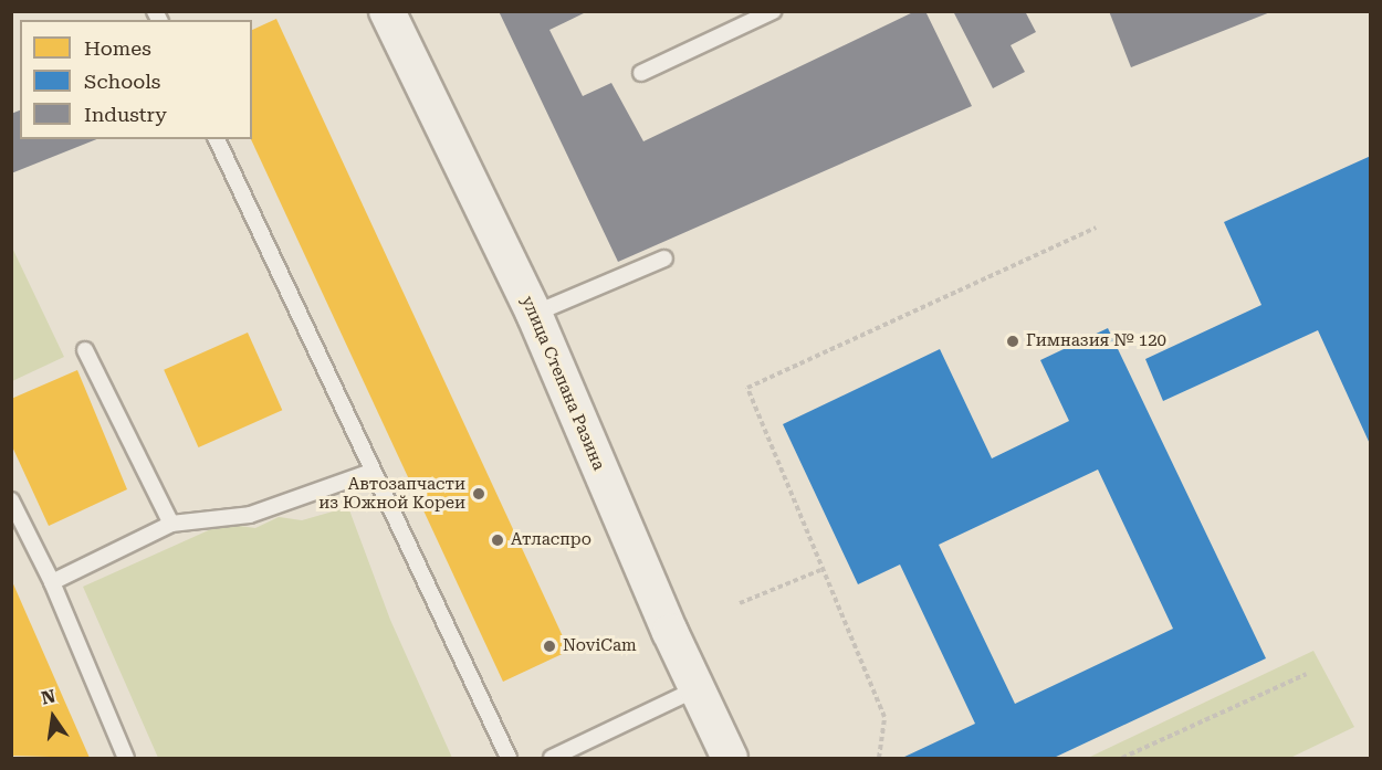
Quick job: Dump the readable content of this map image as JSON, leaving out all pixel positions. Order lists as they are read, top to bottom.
{
  "streets": {
    "street": ["улица Степана Разина"]
  },
  "places": [
    "Гимназия № 120",
    "Автозапчасти из Южной Кореи",
    "Атласпро",
    "NoviСam"
  ],
  "legend": ["Homes", "Schools", "Industry"],
  "north": "top"
}
